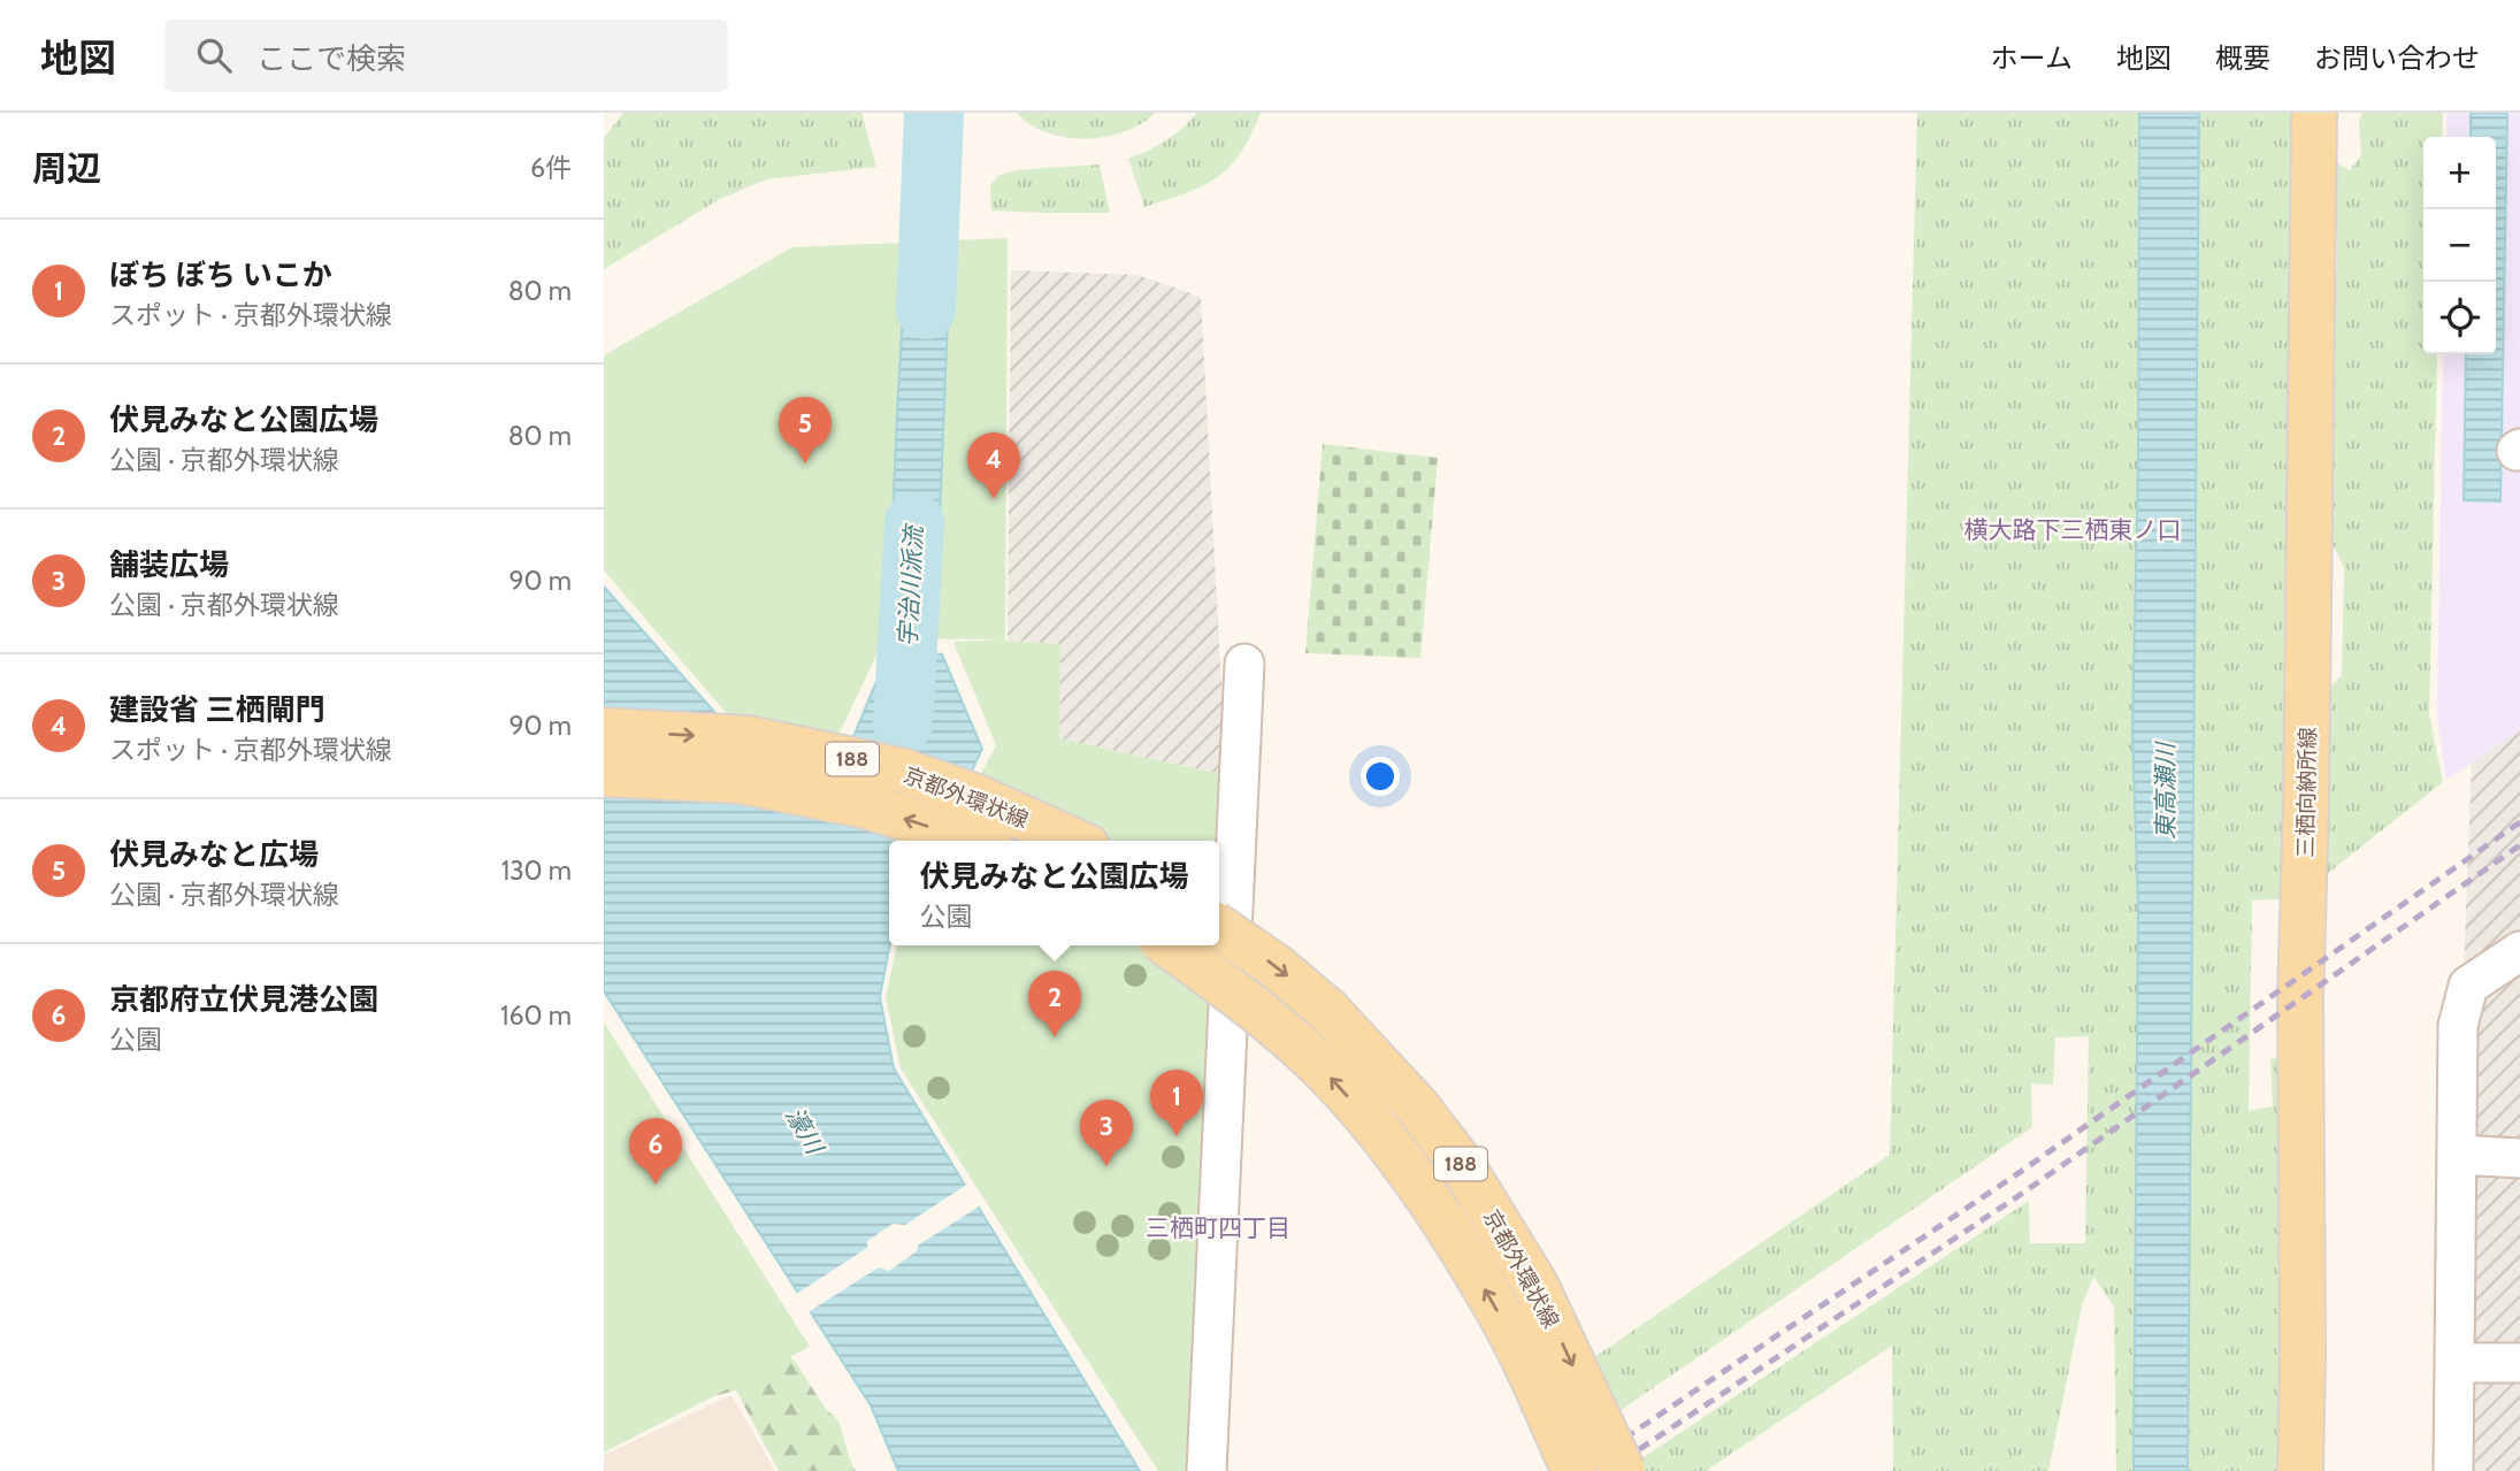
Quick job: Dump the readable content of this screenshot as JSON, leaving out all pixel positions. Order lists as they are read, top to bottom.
{
  "streets": {
    "main road": ["188", "三栖向納所線", "京都外環状線"]
  },
  "districts": ["横大路下三栖東ノ口", "三栖町四丁目"],
  "water": ["宇治川派流", "東高瀬川", "濠川"],
  "page": {
    "header": "地図",
    "search": "ここで検索",
    "nav": [
      "ホーム",
      "地図",
      "概要",
      "お問い合わせ"
    ],
    "heading": ["周辺", "6件"],
    "map_buttons": ["+", "−"],
    "list": [
      {
        "mark": "1",
        "name": "ぼち ぼち いこか",
        "note": "スポット · 京都外環状線",
        "value": "80 m"
      },
      {
        "mark": "2",
        "name": "伏見みなと公園広場",
        "note": "公園 · 京都外環状線",
        "value": "80 m"
      },
      {
        "mark": "3",
        "name": "舗装広場",
        "note": "公園 · 京都外環状線",
        "value": "90 m"
      },
      {
        "mark": "4",
        "name": "建設省 三栖閘門",
        "note": "スポット · 京都外環状線",
        "value": "90 m"
      },
      {
        "mark": "5",
        "name": "伏見みなと広場",
        "note": "公園 · 京都外環状線",
        "value": "130 m"
      },
      {
        "mark": "6",
        "name": "京都府立伏見港公園",
        "note": "公園",
        "value": "160 m"
      }
    ],
    "pins": [
      "5",
      "4",
      "2",
      "1",
      "3",
      "6"
    ],
    "popup": ["伏見みなと公園広場", "公園"]
  }
}
